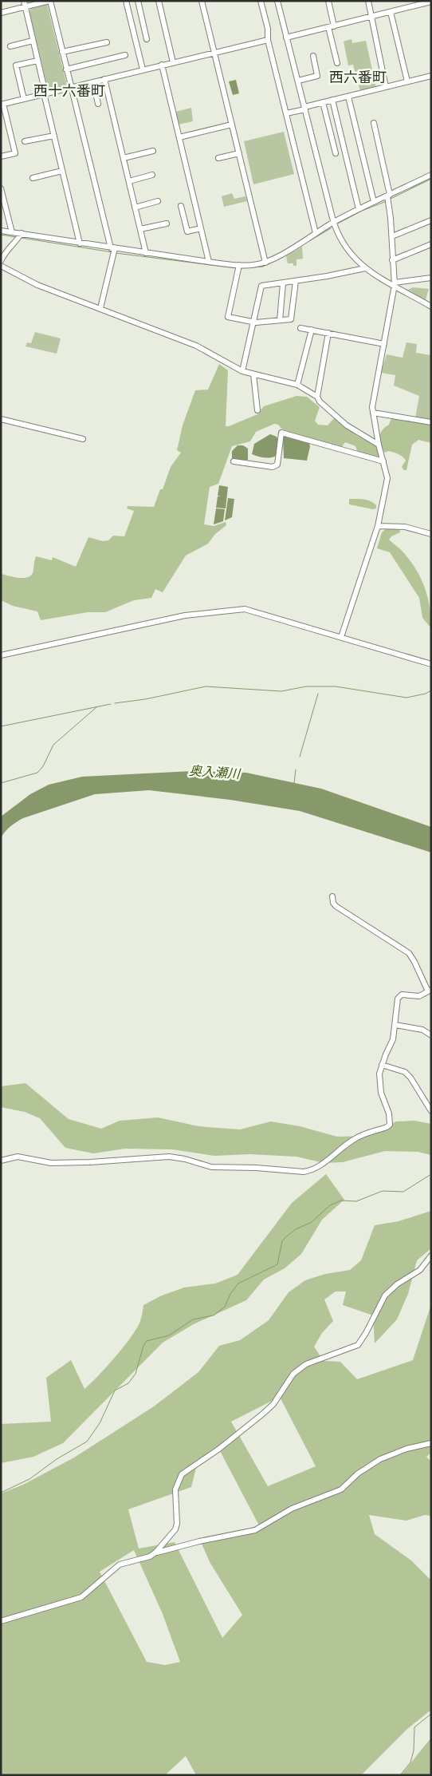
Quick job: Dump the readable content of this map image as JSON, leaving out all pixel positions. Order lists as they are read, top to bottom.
{
  "districts": ["西六番町", "西十六番町"],
  "water": ["奥入瀬川"]
}
